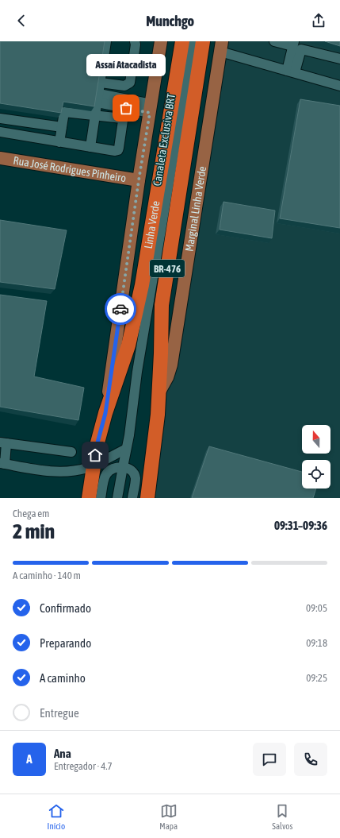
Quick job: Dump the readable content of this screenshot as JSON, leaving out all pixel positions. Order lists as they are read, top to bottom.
{
  "streets": {
    "highway": ["Linha Verde", "BR-476"],
    "main road": ["Rua José Rodrigues Pinheiro", "Marginal Linha Verde"],
    "street": ["Canaleta Exclusiva BRT"]
  },
  "crossings": [
    ["Marginal Linha Verde", "Linha Verde"]
  ],
  "places": ["Assaí Atacadista"],
  "north": "top",
  "page": {
    "header": "Munchgo",
    "bubble": "Assaí Atacadista",
    "heading": ["2 min", "Chega em", "09:31–09:36"],
    "panel": ["Ana", "Entregador · 4.7"],
    "bar": "A caminho · 140 m",
    "list": [
      ["Confirmado", "09:05"],
      ["Preparando", "09:18"],
      ["A caminho", "09:25"],
      "Entregue"
    ],
    "round": "A",
    "tabs": ["Início", "Mapa", "Salvos"]
  }
}
